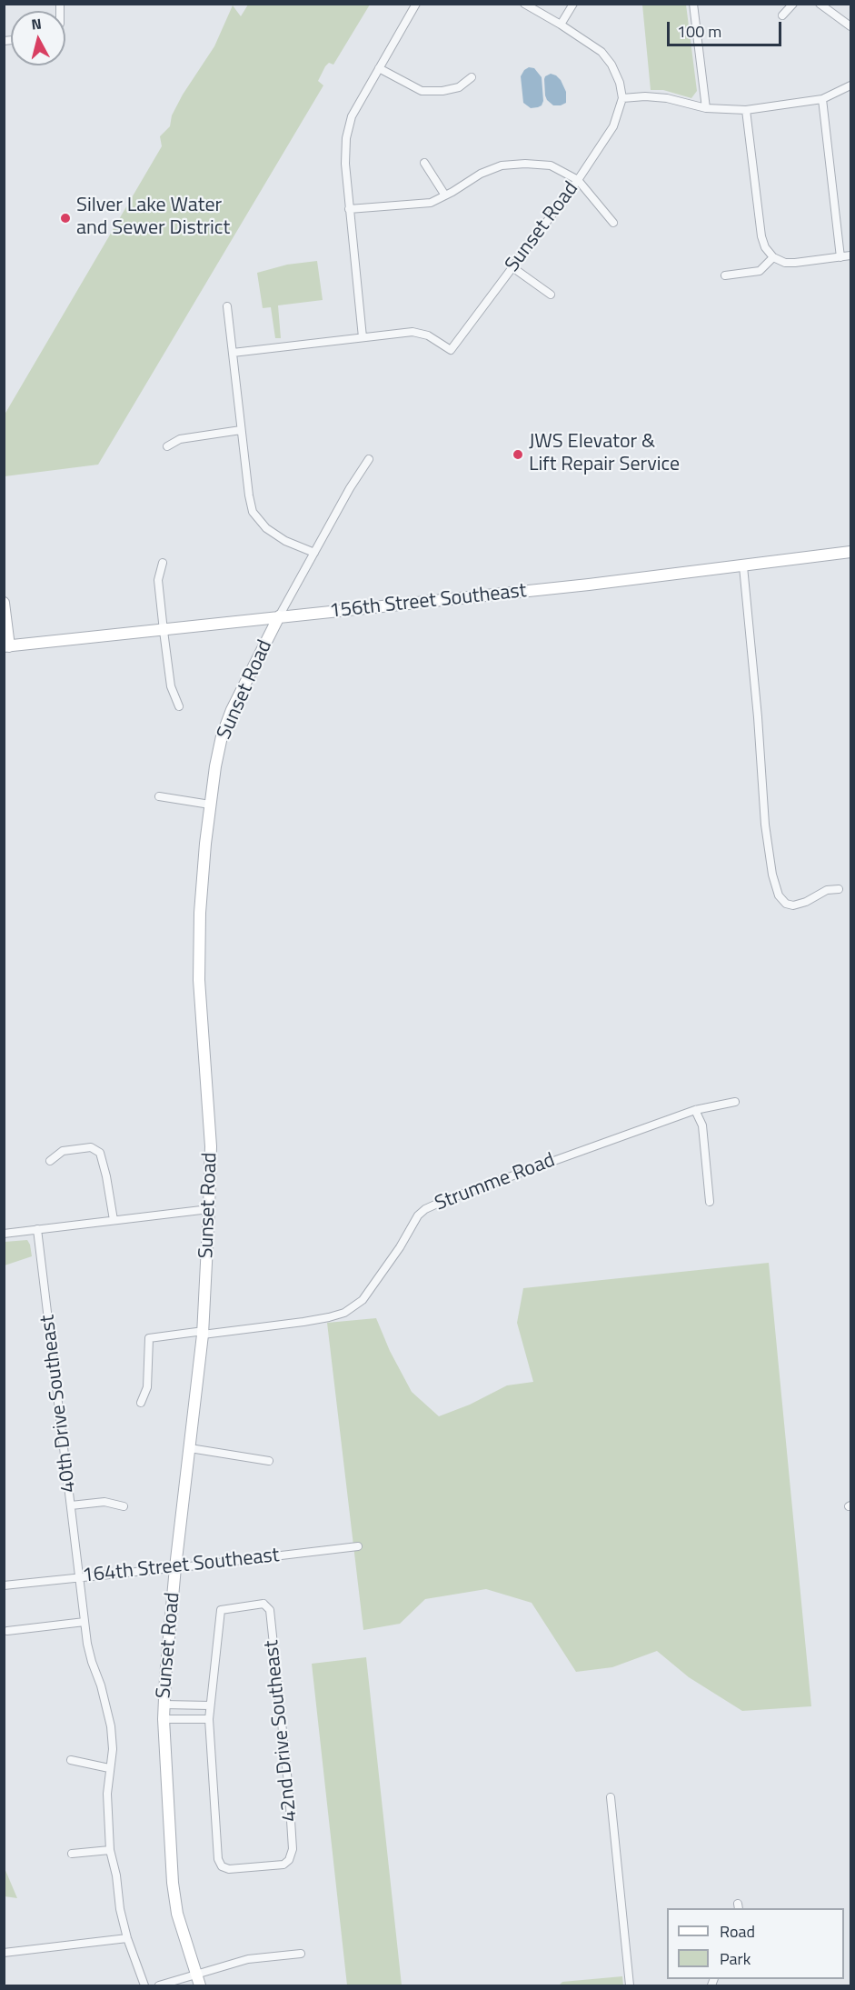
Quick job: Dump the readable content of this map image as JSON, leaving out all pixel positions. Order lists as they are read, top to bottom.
{
  "streets": {
    "street": [
      "Sunset Road",
      "156th Street Southeast",
      "Strumme Road",
      "40th Drive Southeast",
      "164th Street Southeast",
      "42nd Drive Southeast"
    ]
  },
  "crossings": [
    ["Sunset Road", "156th Street Southeast"],
    ["Sunset Road", "Strumme Road"],
    ["Sunset Road", "164th Street Southeast"],
    ["40th Drive Southeast", "164th Street Southeast"]
  ],
  "places": ["Silver Lake Water and Sewer District", "JWS Elevator & Lift Repair Service"],
  "legend": ["Road", "Park"],
  "scale_bar": "100 m",
  "north": "top"
}
